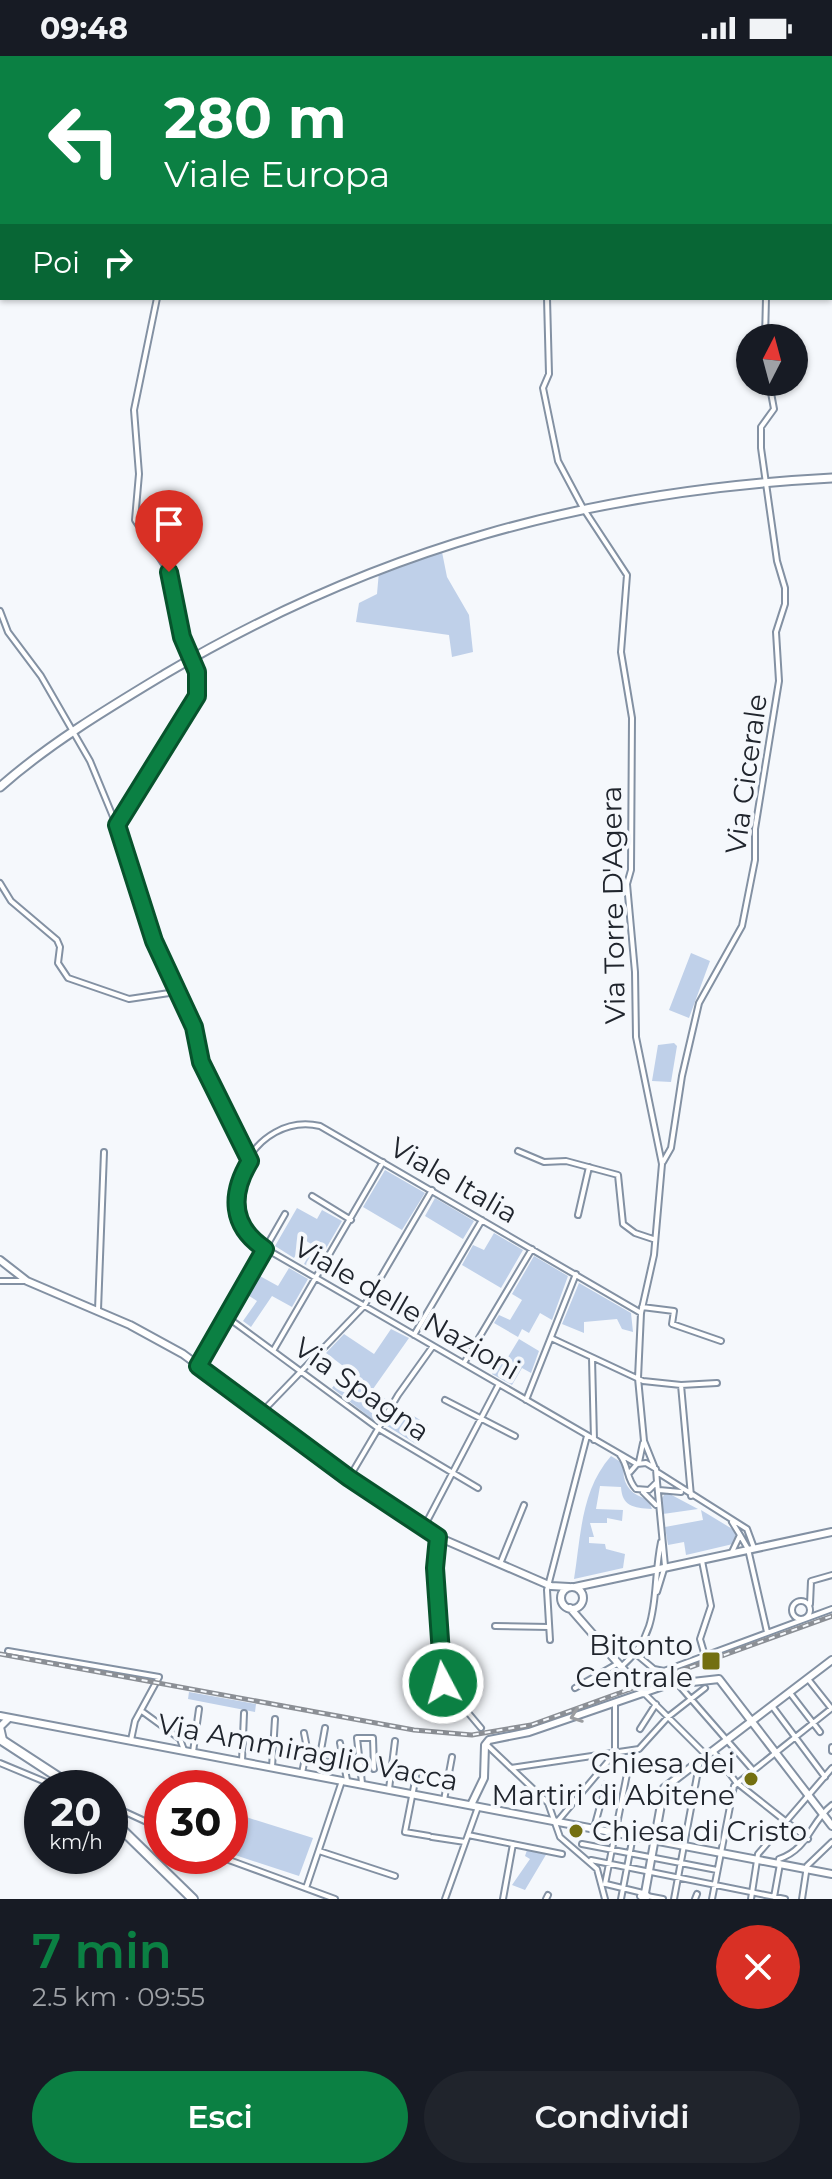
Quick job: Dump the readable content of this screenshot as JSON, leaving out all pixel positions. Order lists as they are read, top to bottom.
{
  "streets": {
    "street": [
      "Via Cicerale",
      "Via Torre D'Agera",
      "Viale Italia",
      "Viale delle Nazioni",
      "Via Spagna",
      "Via Ammiraglio Vacca"
    ]
  },
  "crossings": [
    ["Via Cicerale", "Via Torre D'Agera"],
    ["Via Torre D'Agera", "Viale Italia"],
    ["Viale Italia", "Viale delle Nazioni"]
  ],
  "places": {
    "transit": ["Bitonto Centrale"],
    "other": ["Chiesa dei Martiri di Abitene", "Chiesa di Cristo"]
  },
  "north": "top",
  "page": {
    "status": "09:48",
    "turn": ["280 m", "Viale Europa"],
    "then": "Poi",
    "speed": "20 km/h",
    "limit": "30",
    "heading": ["7 min", "2.5 km · 09:55"],
    "buttons": ["Esci", "Condividi"]
  }
}
